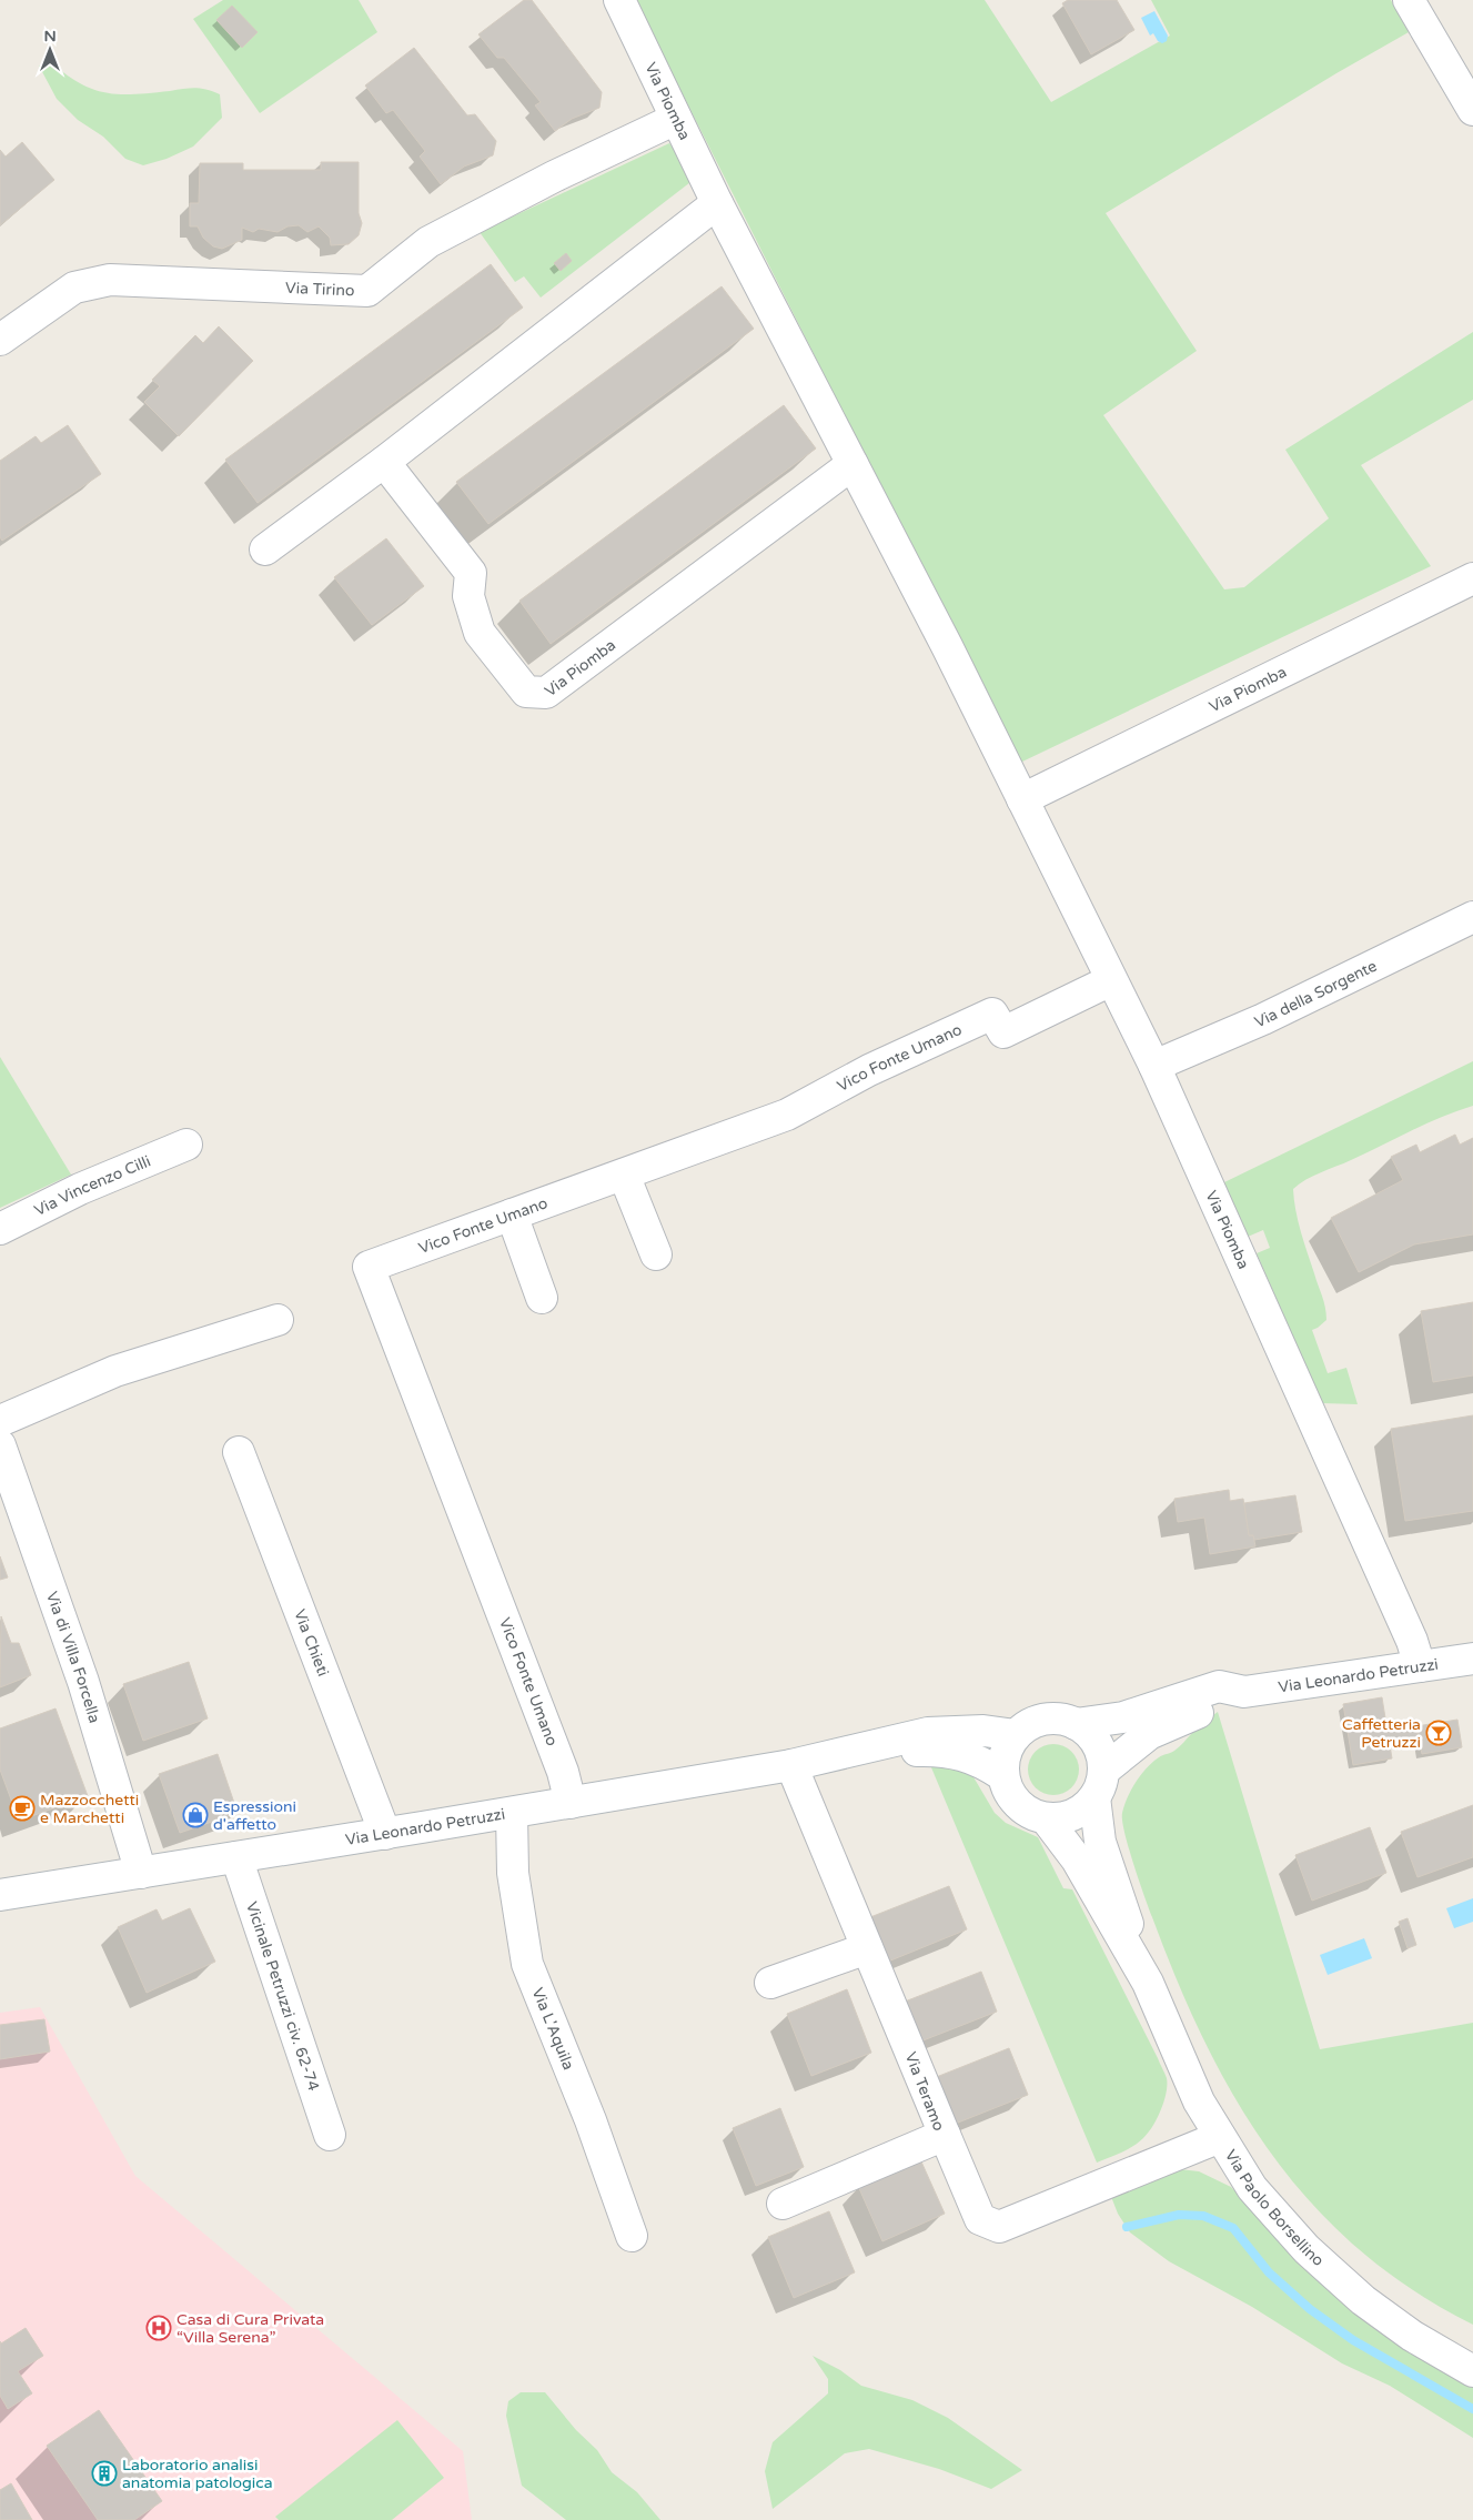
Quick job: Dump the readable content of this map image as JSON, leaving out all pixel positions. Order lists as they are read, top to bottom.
{
  "streets": {
    "street": [
      "Via Piomba",
      "Via Tirino",
      "Via della Sorgente",
      "Vico Fonte Umano",
      "Via Vincenzo Cilli",
      "Via Chieti",
      "Via di Villa Forcella",
      "Via Leonardo Petruzzi",
      "Vicinale Petruzzi civ. 62-74",
      "Via L'Aquila",
      "Via Teramo",
      "Via Paolo Borsellino"
    ]
  },
  "crossings": [
    ["Via Piomba", "Via Tirino"],
    ["Via Piomba", "Via della Sorgente"],
    ["Via Piomba", "Vico Fonte Umano"],
    ["Via Piomba", "Via Leonardo Petruzzi"],
    ["Vico Fonte Umano", "Via Leonardo Petruzzi"],
    ["Via Chieti", "Via Leonardo Petruzzi"],
    ["Via di Villa Forcella", "Via Leonardo Petruzzi"],
    ["Via Leonardo Petruzzi", "Vicinale Petruzzi civ. 62-74"],
    ["Via Leonardo Petruzzi", "Via L'Aquila"],
    ["Via Leonardo Petruzzi", "Via Teramo"],
    ["Via Leonardo Petruzzi", "Via Paolo Borsellino"]
  ],
  "places": {
    "bar": ["Caffetteria Petruzzi"],
    "cafe": ["Mazzocchetti e Marchetti"],
    "shop": ["Espressioni d'affetto"],
    "hospital": ["Casa di Cura Privata “Villa Serena”"],
    "building": ["Laboratorio analisi anatomia patologica"]
  },
  "north": "top"
}
